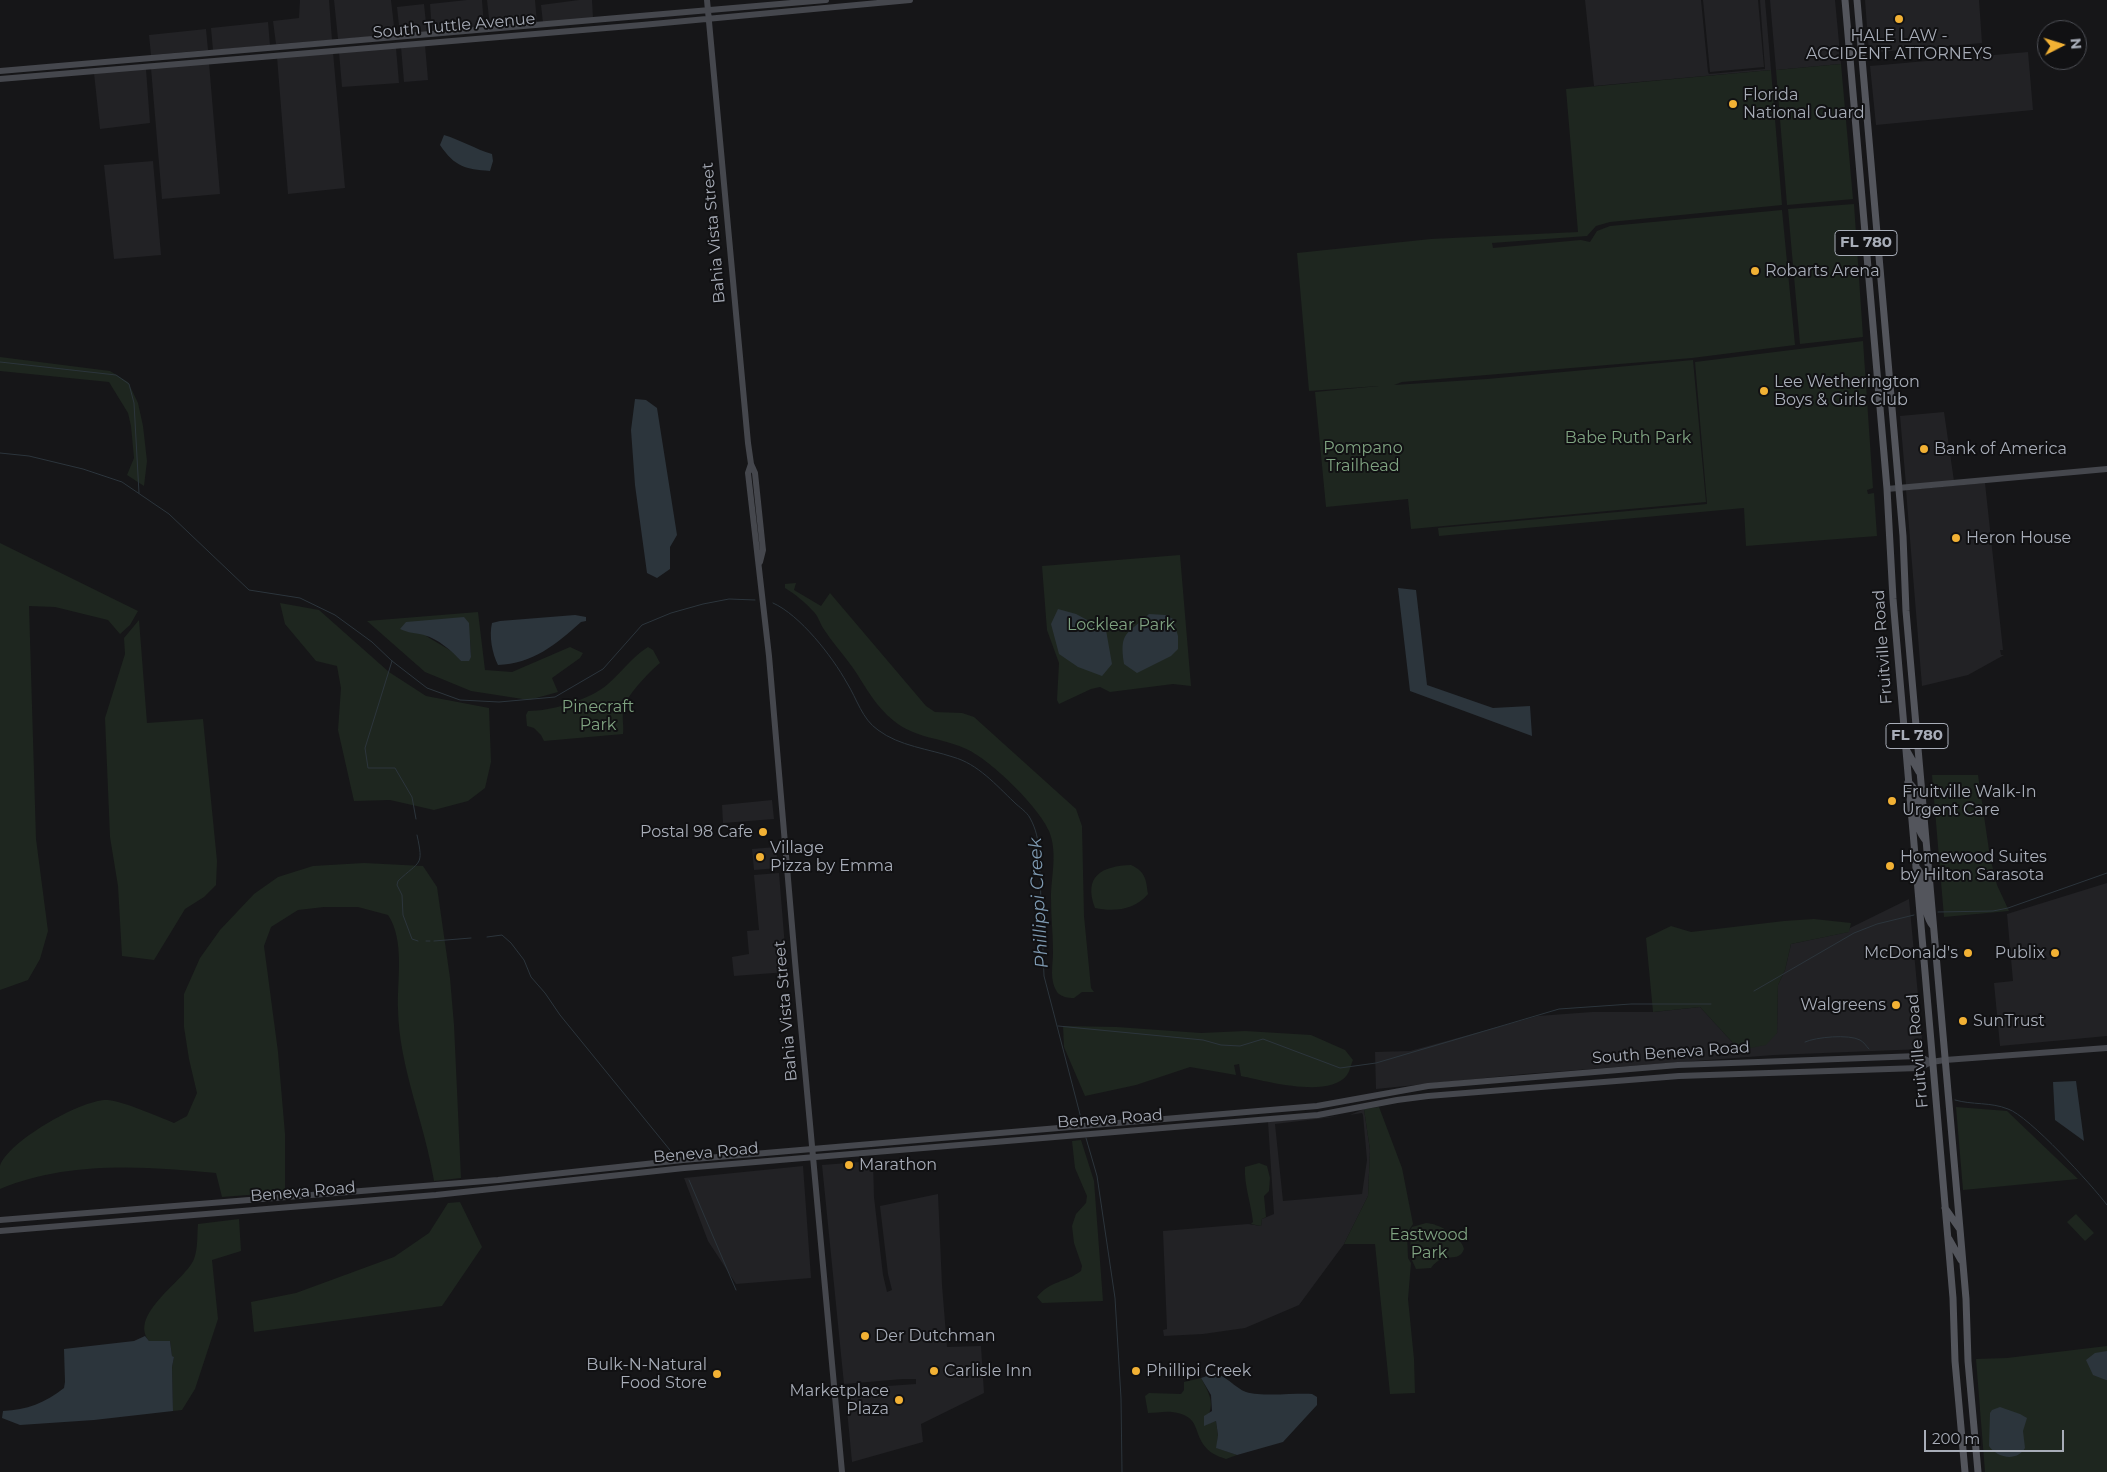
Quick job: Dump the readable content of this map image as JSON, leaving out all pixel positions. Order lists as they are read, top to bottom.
{
  "streets": {
    "main road": [
      "South Tuttle Avenue",
      "Bahia Vista Street",
      "FL 780",
      "Fruitville Road",
      "South Beneva Road",
      "Beneva Road"
    ]
  },
  "crossings": [
    ["South Tuttle Avenue", "Bahia Vista Street"],
    ["Bahia Vista Street", "Beneva Road"],
    ["Fruitville Road", "South Beneva Road"],
    ["South Beneva Road", "Beneva Road"]
  ],
  "water": ["Phillippi Creek"],
  "parks": [
    "Babe Ruth Park",
    "Pompano Trailhead",
    "Locklear Park",
    "Pinecraft Park",
    "Eastwood Park"
  ],
  "places": [
    "HALE LAW - ACCIDENT ATTORNEYS",
    "Florida National Guard",
    "Robarts Arena",
    "Lee Wetherington Boys & Girls Club",
    "Bank of America",
    "Heron House",
    "Fruitville Walk-In Urgent Care",
    "Postal 98 Cafe",
    "Village Pizza by Emma",
    "Homewood Suites by Hilton Sarasota",
    "McDonald's",
    "Publix",
    "Walgreens",
    "SunTrust",
    "Marathon",
    "Der Dutchman",
    "Carlisle Inn",
    "Phillipi Creek",
    "Bulk-N-Natural Food Store",
    "Marketplace Plaza"
  ],
  "scale_bar": "200 m",
  "north": "right"
}
